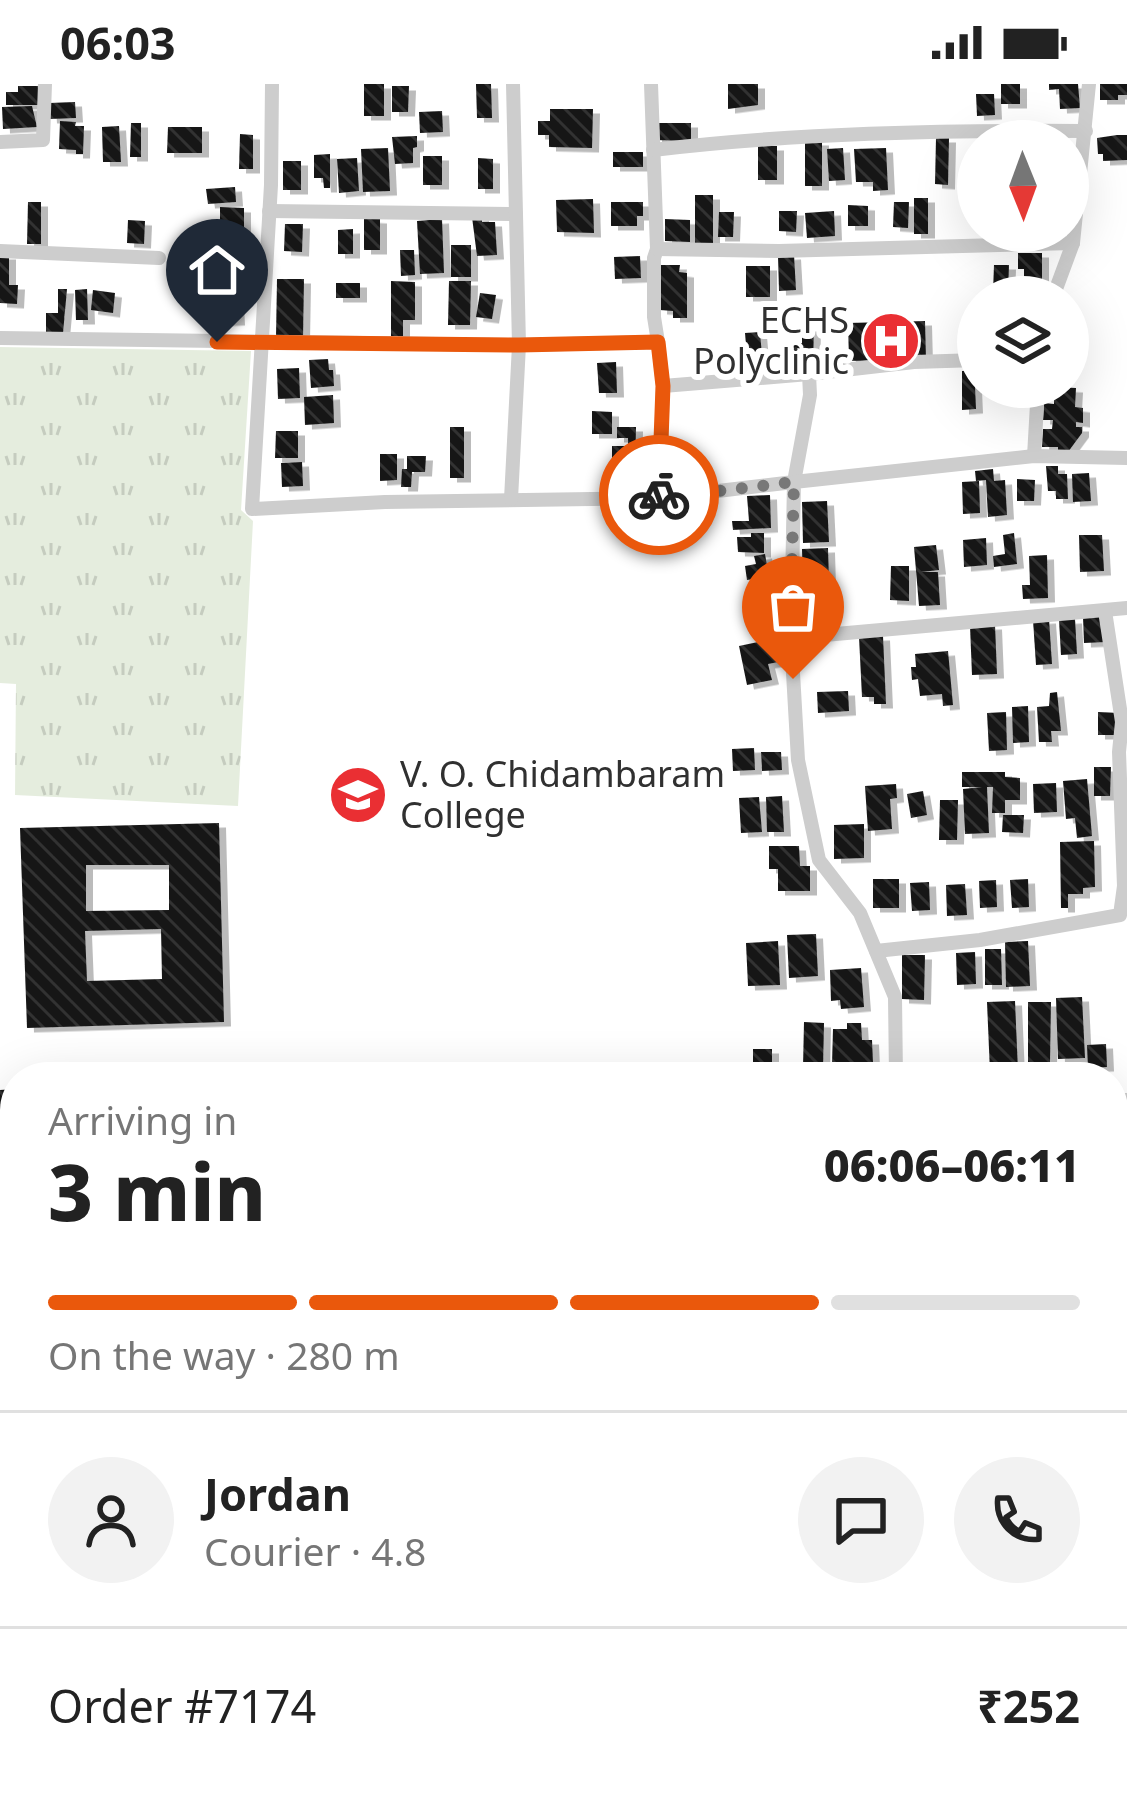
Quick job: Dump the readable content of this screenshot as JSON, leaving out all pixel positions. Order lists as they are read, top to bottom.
{
  "places": {
    "hospital": ["ECHS Polyclinic"],
    "school or university": ["V. O. Chidambaram College"]
  },
  "north": "bottom",
  "page": {
    "status": "06:03",
    "heading": ["3 min", "Arriving in", "06:06–06:11"],
    "panel": [
      "Jordan",
      "Courier · 4.8",
      "Order #7174",
      "₹252"
    ],
    "bar": "On the way · 280 m"
  }
}
